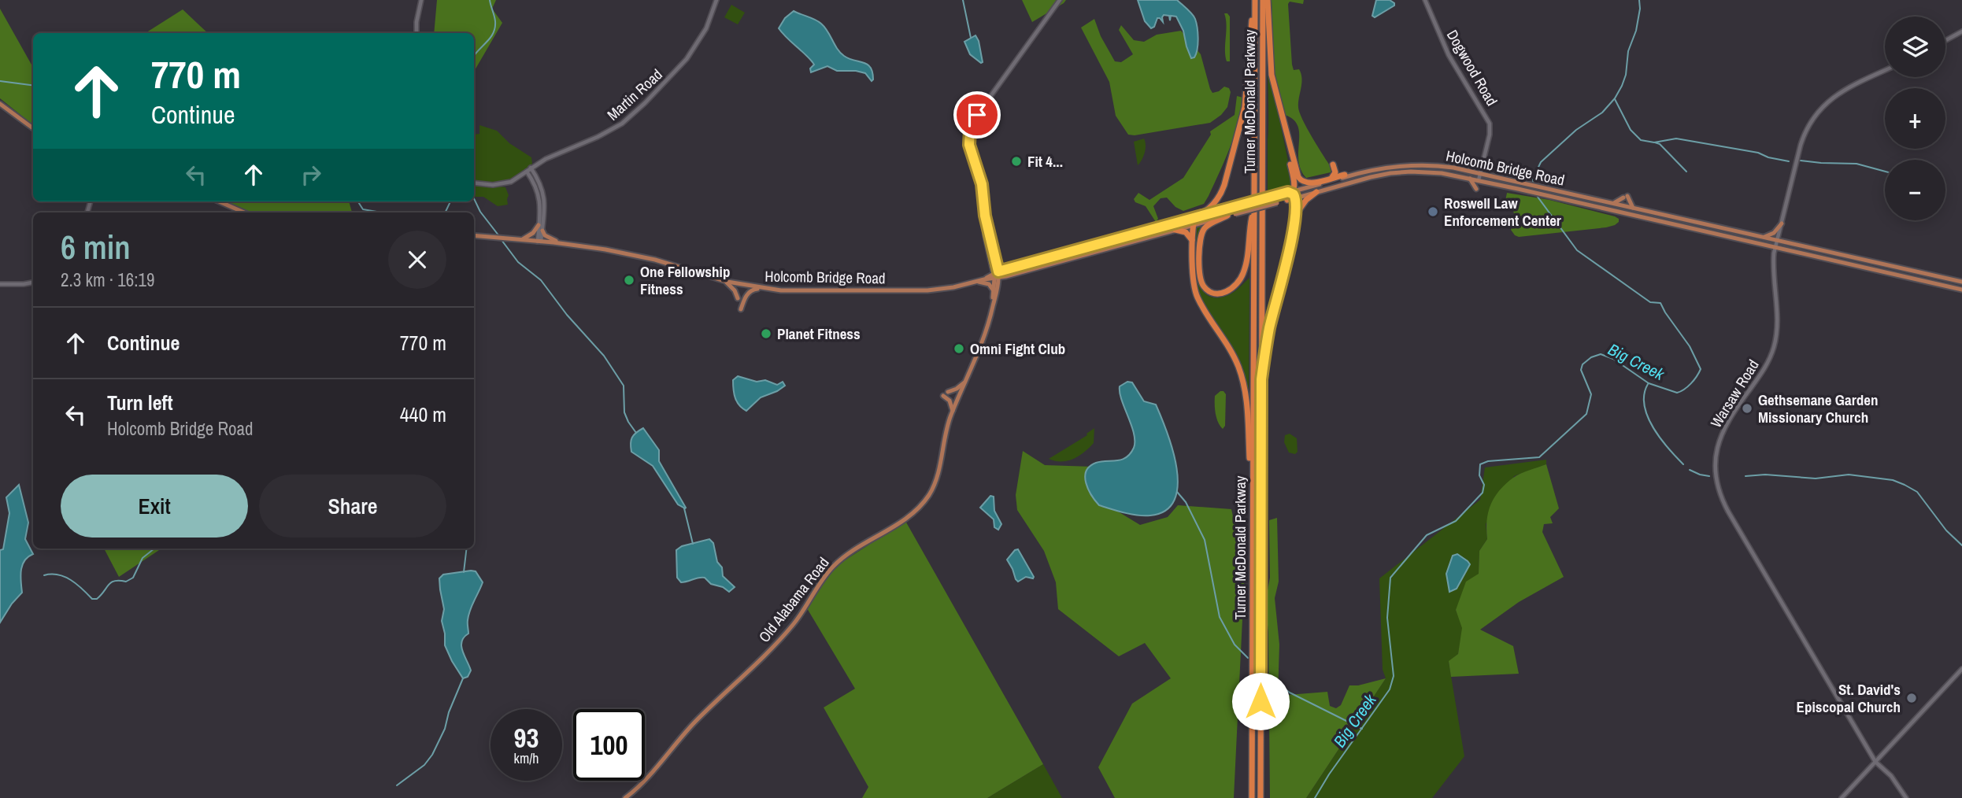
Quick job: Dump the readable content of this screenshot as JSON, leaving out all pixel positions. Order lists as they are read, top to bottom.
{
  "streets": {
    "highway": ["Turner McDonald Parkway"],
    "main road": ["Holcomb Bridge Road", "Old Alabama Road"],
    "street": ["Dogwood Road", "Martin Road", "Warsaw Road"]
  },
  "crossings": [
    ["Dogwood Road", "Holcomb Bridge Road"],
    ["Holcomb Bridge Road", "Warsaw Road"],
    ["Holcomb Bridge Road", "Old Alabama Road"]
  ],
  "water": ["Big Creek"],
  "places": [
    "Fit 4...",
    "Roswell Law Enforcement Center",
    "One Fellowship Fitness",
    "Planet Fitness",
    "Omni Fight Club",
    "Gethsemane Garden Missionary Church",
    "St. David's Episcopal Church"
  ],
  "page": {
    "map_buttons": ["+", "−"],
    "turn": ["770 m", "Continue"],
    "heading": ["6 min", "2.3 km · 16:19"],
    "list": [
      {
        "name": "Continue",
        "value": "770 m"
      },
      {
        "name": "Turn left",
        "note": "Holcomb Bridge Road",
        "value": "440 m"
      }
    ],
    "buttons": ["Exit", "Share"],
    "speed": "93 km/h",
    "limit": "100"
  }
}
